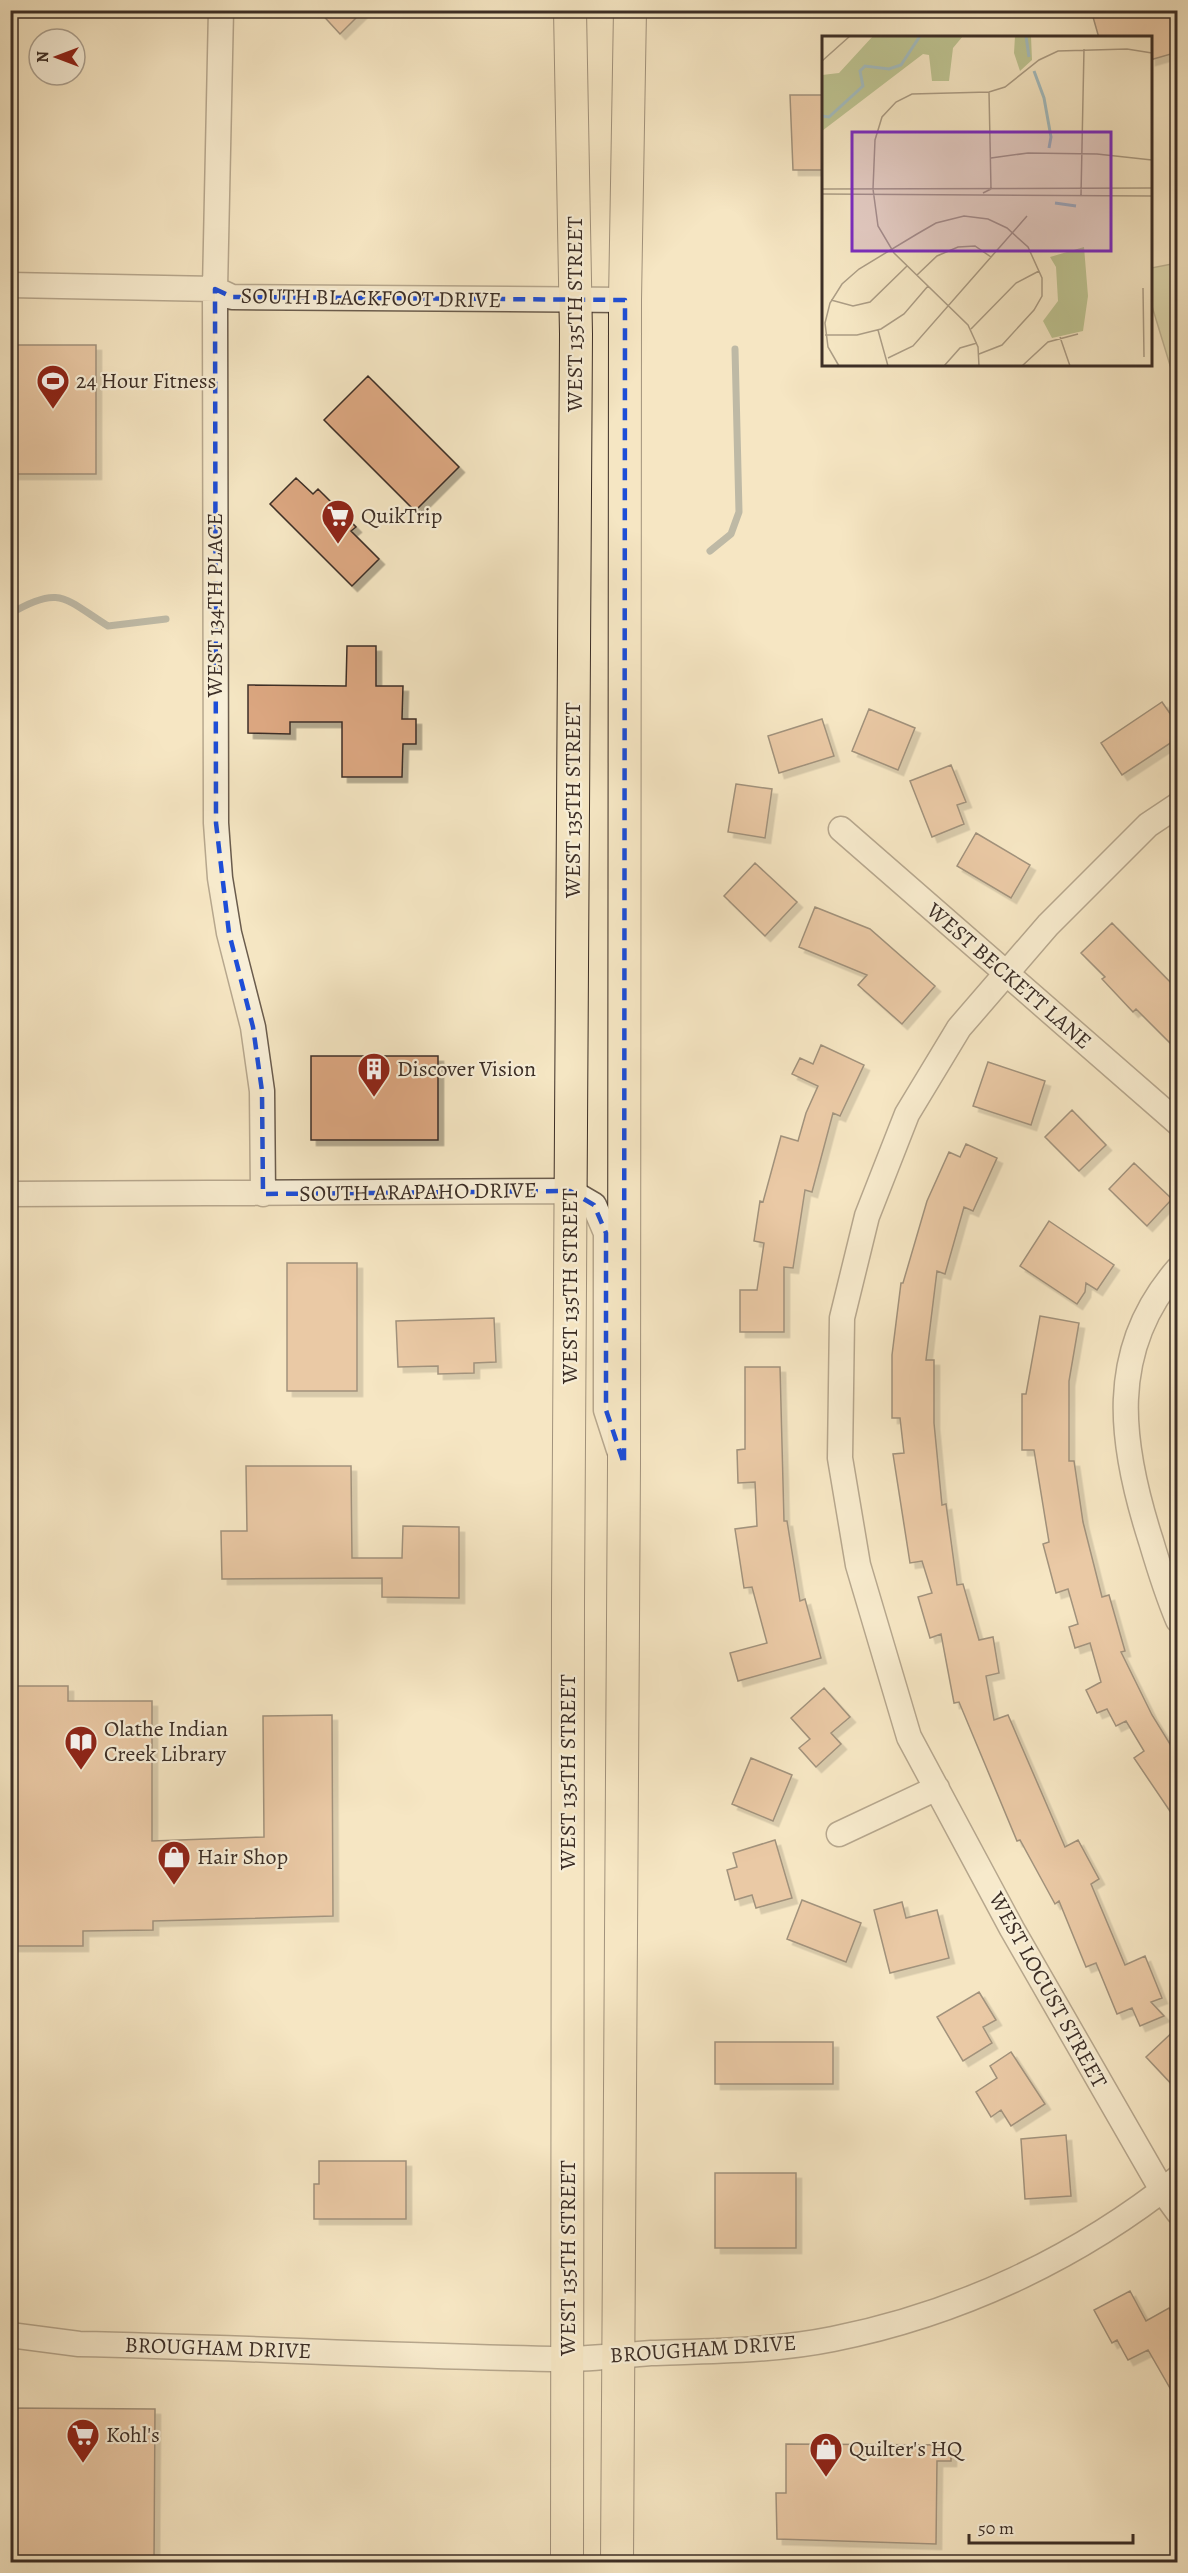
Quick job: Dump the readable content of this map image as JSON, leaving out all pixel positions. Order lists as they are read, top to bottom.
{
  "streets": {
    "main road": ["WEST 135TH STREET"],
    "street": [
      "SOUTH BLACKFOOT DRIVE",
      "WEST 134TH PLACE",
      "WEST BECKETT LANE",
      "SOUTH ARAPAHO DRIVE",
      "WEST LOCUST STREET",
      "BROUGHAM DRIVE"
    ]
  },
  "crossings": [
    ["SOUTH BLACKFOOT DRIVE", "WEST 135TH STREET"],
    ["SOUTH BLACKFOOT DRIVE", "WEST 134TH PLACE"],
    ["WEST 135TH STREET", "SOUTH ARAPAHO DRIVE"],
    ["WEST 135TH STREET", "BROUGHAM DRIVE"],
    ["WEST 134TH PLACE", "SOUTH ARAPAHO DRIVE"],
    ["WEST BECKETT LANE", "WEST LOCUST STREET"],
    ["WEST LOCUST STREET", "BROUGHAM DRIVE"]
  ],
  "places": {
    "sports": ["24 Hour Fitness"],
    "supermarket": ["QuikTrip", "Kohl's"],
    "building": ["Discover Vision"],
    "library": ["Olathe Indian Creek Library"],
    "shop": ["Hair Shop", "Quilter's HQ"]
  },
  "scale_bar": "50 m",
  "north": "left"
}
